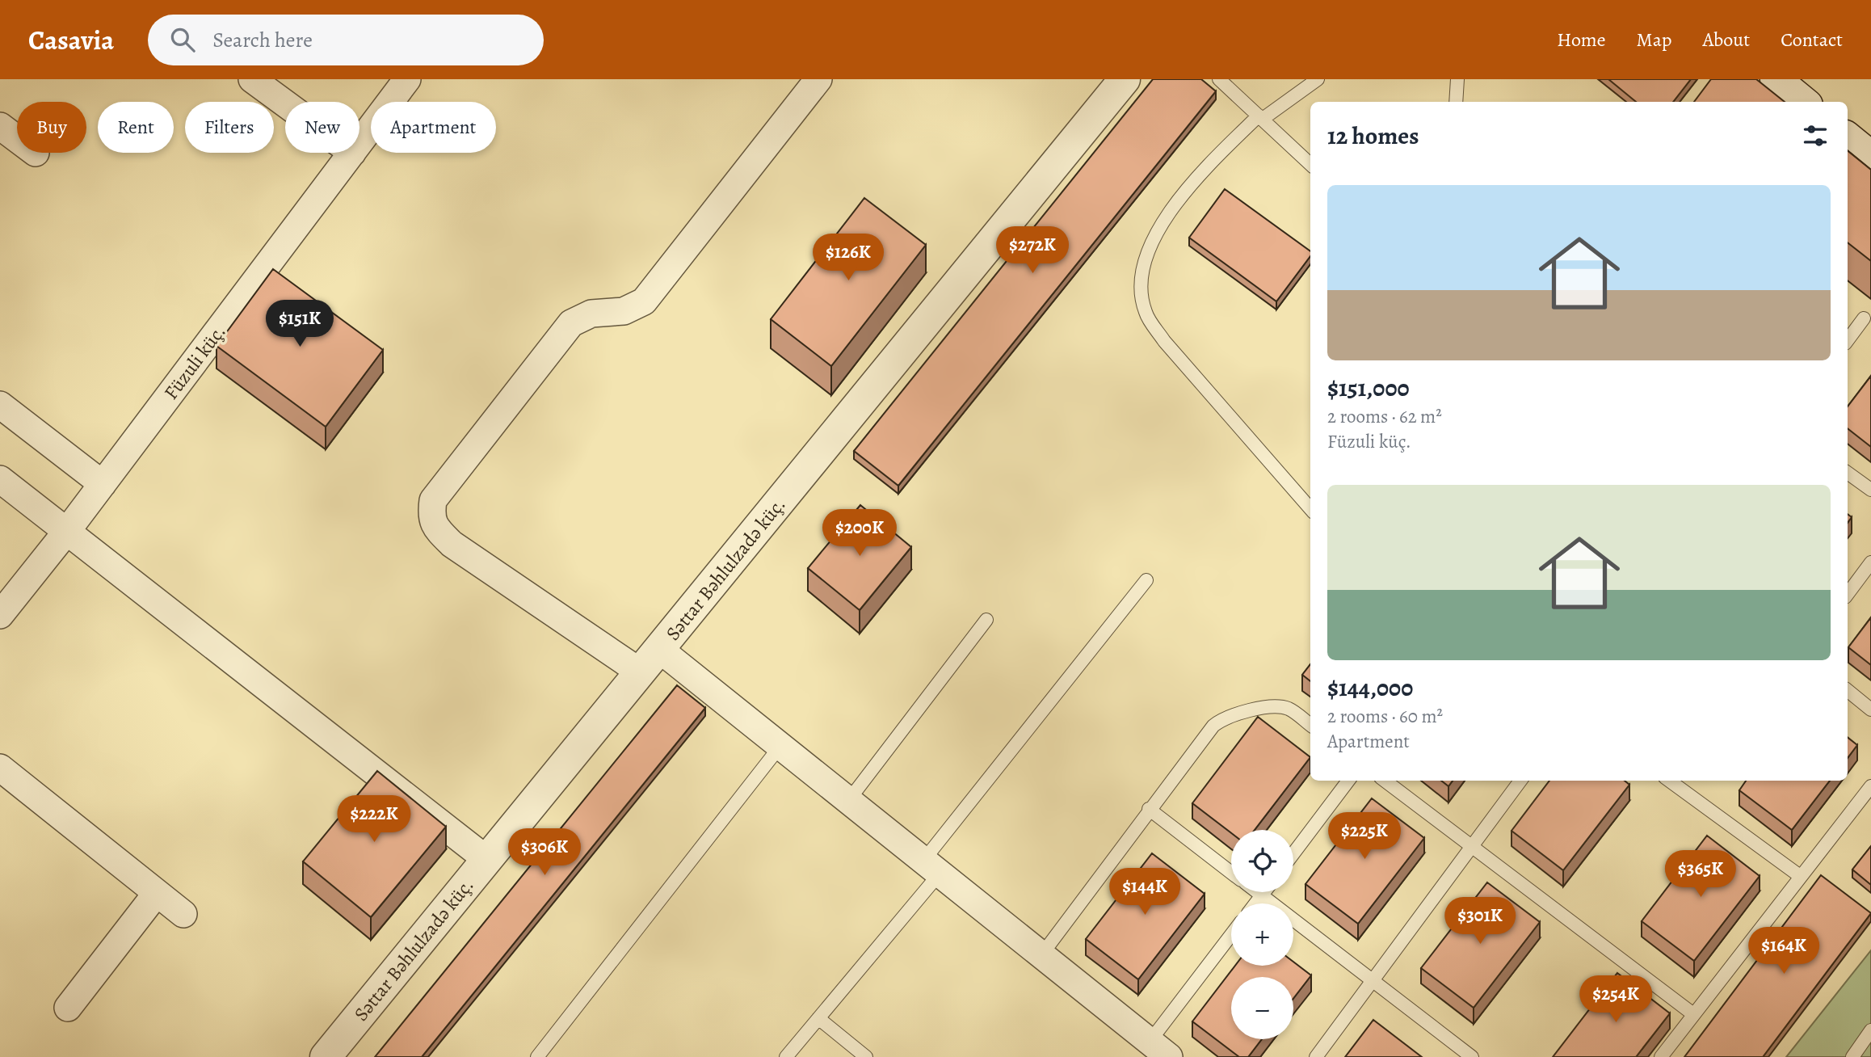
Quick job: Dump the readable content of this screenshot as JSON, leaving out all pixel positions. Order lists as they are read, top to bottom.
{
  "streets": {
    "street": ["Füzuli küç.", "Səttar Bəhlulzadə küç."]
  },
  "page": {
    "header": "Casavia",
    "search": "Search here",
    "nav": [
      "Home",
      "Map",
      "About",
      "Contact"
    ],
    "chip": [
      "Buy",
      "Rent",
      "Filters",
      "New",
      "Apartment"
    ],
    "heading": "12 homes",
    "list": [
      {
        "name": "$151,000",
        "note": "2 rooms · 62 m² · Füzuli küç."
      },
      {
        "name": "$144,000",
        "note": "2 rooms · 60 m² · Apartment"
      }
    ],
    "price": [
      "$272K",
      "$126K",
      "$151K",
      "$200K",
      "$222K",
      "$225K",
      "$306K",
      "$365K",
      "$144K",
      "$301K",
      "$164K",
      "$254K"
    ],
    "map_buttons": ["+", "−"]
  }
}
